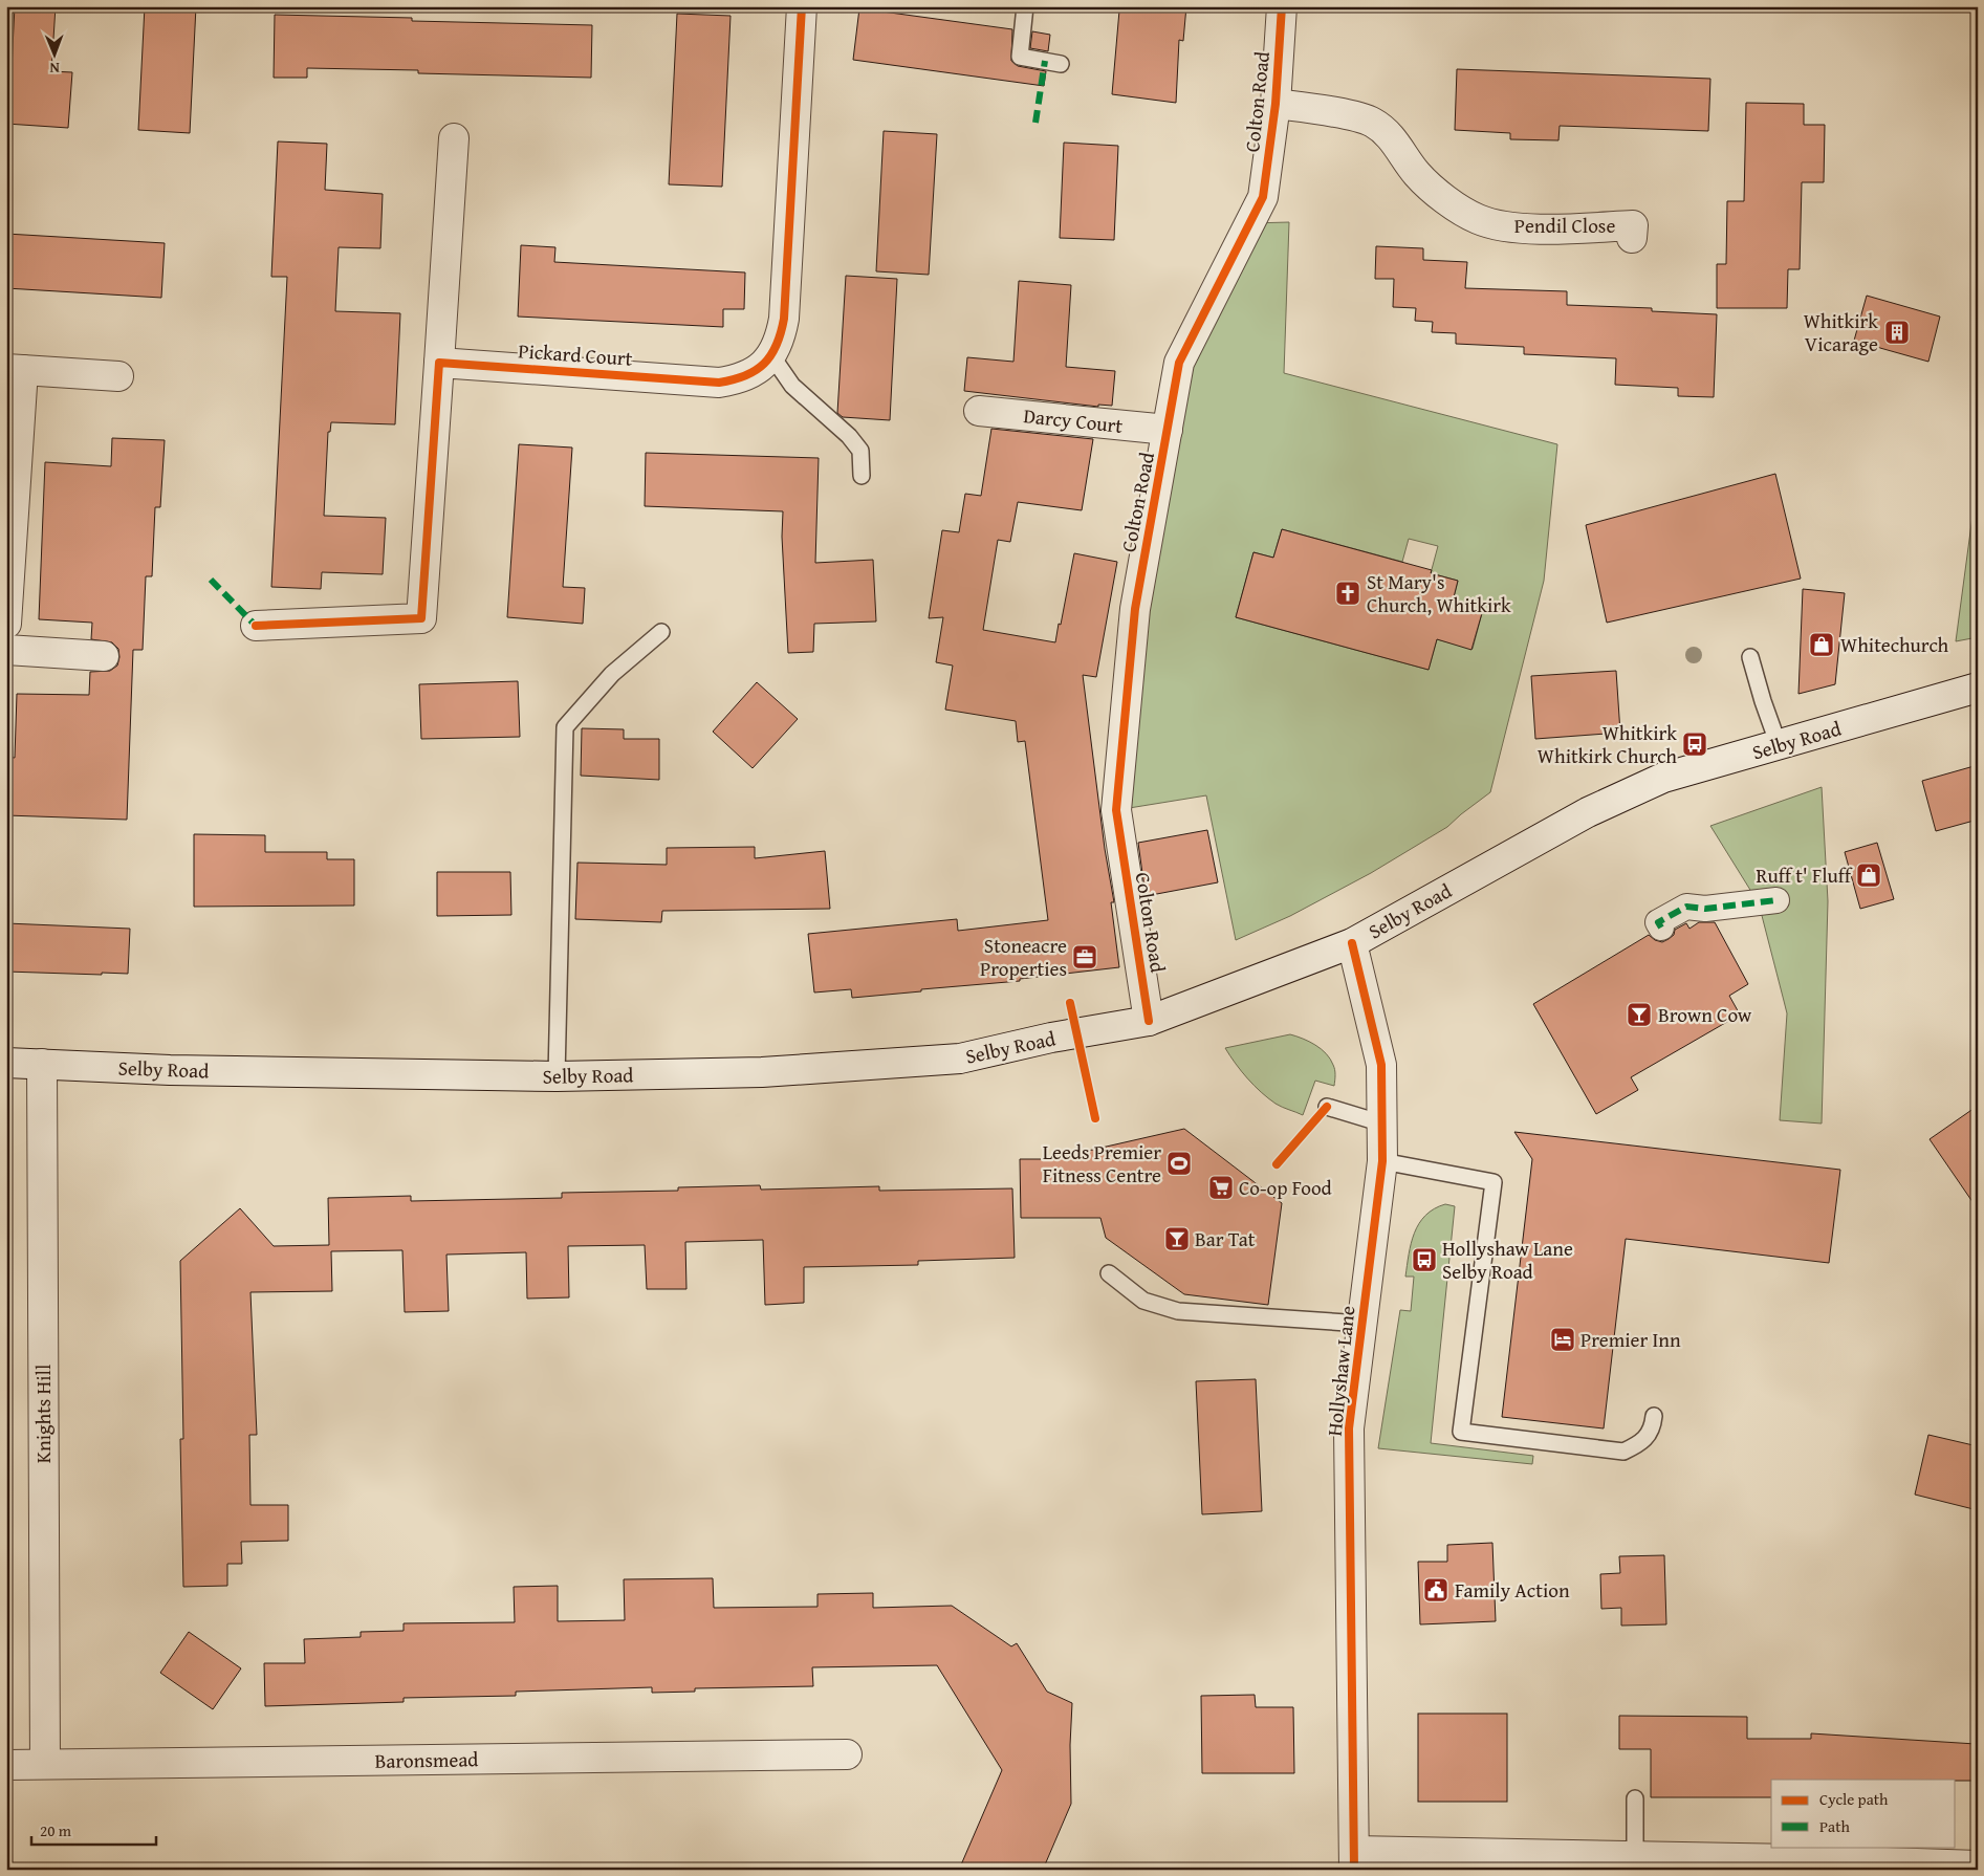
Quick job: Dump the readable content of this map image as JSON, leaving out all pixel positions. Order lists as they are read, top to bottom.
{
  "streets": {
    "street": [
      "Colton Road",
      "Pendil Close",
      "Pickard Court",
      "Darcy Court",
      "Selby Road",
      "Hollyshaw Lane",
      "Knights Hill",
      "Baronsmead"
    ]
  },
  "crossings": [
    ["Colton Road", "Pendil Close"],
    ["Colton Road", "Darcy Court"],
    ["Colton Road", "Selby Road"],
    ["Selby Road", "Hollyshaw Lane"],
    ["Selby Road", "Knights Hill"],
    ["Knights Hill", "Baronsmead"]
  ],
  "places": {
    "building": ["Whitkirk Vicarage"],
    "church": ["St Mary's Church, Whitkirk"],
    "shop": ["Whitechurch", "Ruff t' Fluff"],
    "bus stop": ["Whitkirk Whitkirk Church", "Hollyshaw Lane Selby Road"],
    "office": ["Stoneacre Properties"],
    "bar": ["Brown Cow", "Bar Tat"],
    "sports": ["Leeds Premier Fitness Centre"],
    "supermarket": ["Co-op Food"],
    "hotel": ["Premier Inn"],
    "public building": ["Family Action"]
  },
  "legend": ["Cycle path", "Path"],
  "scale_bar": "20 m",
  "north": "bottom"
}
